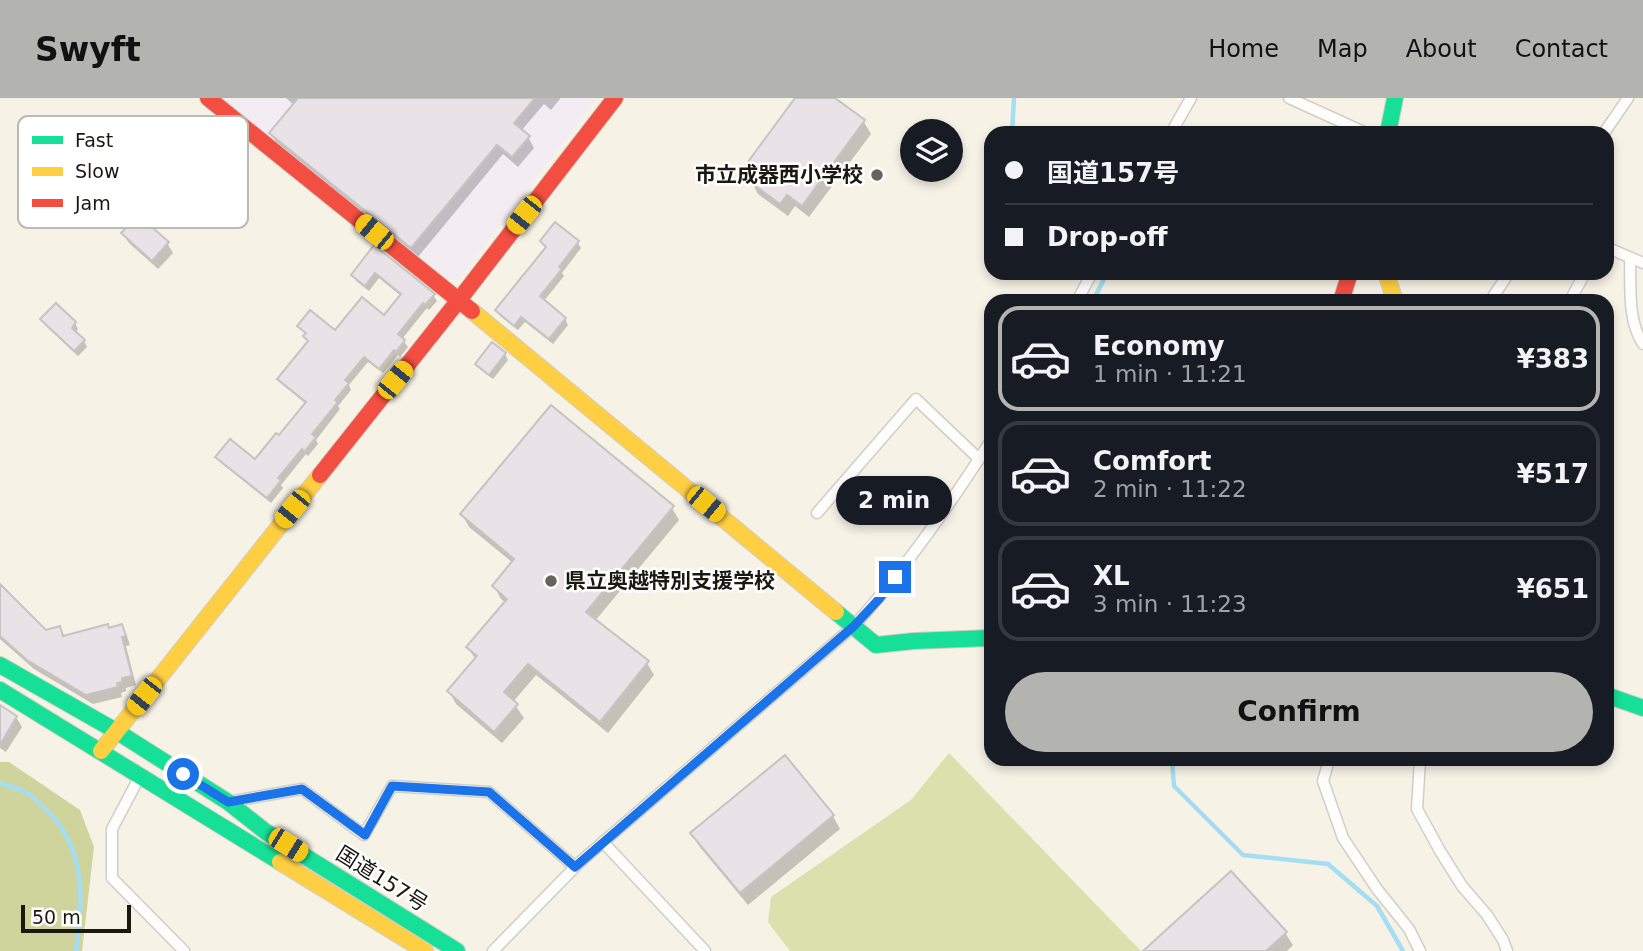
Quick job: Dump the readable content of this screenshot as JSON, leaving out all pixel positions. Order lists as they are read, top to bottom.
{
  "streets": {
    "main road": ["国道157号"]
  },
  "places": ["市立成器西小学校", "県立奥越特別支援学校"],
  "legend": ["Fast", "Slow", "Jam"],
  "scale_bar": "50 m",
  "page": {
    "header": "Swyft",
    "nav": [
      "Home",
      "Map",
      "About",
      "Contact"
    ],
    "banner": ["国道157号", "Drop-off"],
    "list": [
      {
        "name": "Economy",
        "note": "1 min · 11:21",
        "value": "¥383"
      },
      {
        "name": "Comfort",
        "note": "2 min · 11:22",
        "value": "¥517"
      },
      {
        "name": "XL",
        "note": "3 min · 11:23",
        "value": "¥651"
      }
    ],
    "bubble": "2 min",
    "buttons": "Confirm",
    "scale": "50 m"
  }
}
